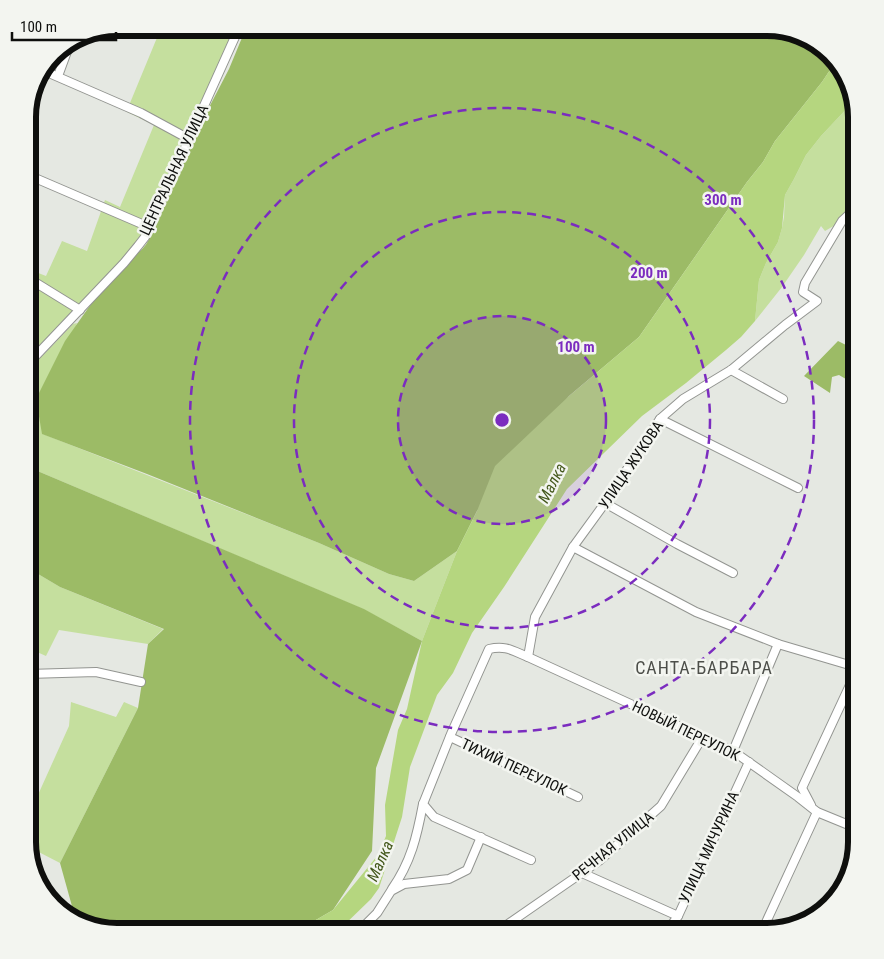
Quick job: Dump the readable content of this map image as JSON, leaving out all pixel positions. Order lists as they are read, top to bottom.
{
  "streets": {
    "street": [
      "ЦЕНТРАЛЬНАЯ УЛИЦА",
      "УЛИЦА ЖУКОВА",
      "НОВЫЙ ПЕРЕУЛОК",
      "ТИХИЙ ПЕРЕУЛОК",
      "РЕЧНАЯ УЛИЦА",
      "УЛИЦА МИЧУРИНА"
    ]
  },
  "crossings": [
    ["УЛИЦА ЖУКОВА", "НОВЫЙ ПЕРЕУЛОК"],
    ["НОВЫЙ ПЕРЕУЛОК", "ТИХИЙ ПЕРЕУЛОК"],
    ["НОВЫЙ ПЕРЕУЛОК", "РЕЧНАЯ УЛИЦА"],
    ["НОВЫЙ ПЕРЕУЛОК", "УЛИЦА МИЧУРИНА"]
  ],
  "districts": ["САНТА-БАРБАРА"],
  "water": ["Малка"],
  "scale_bar": "100 m",
  "rings": ["300 m", "200 m", "100 m"]
}
